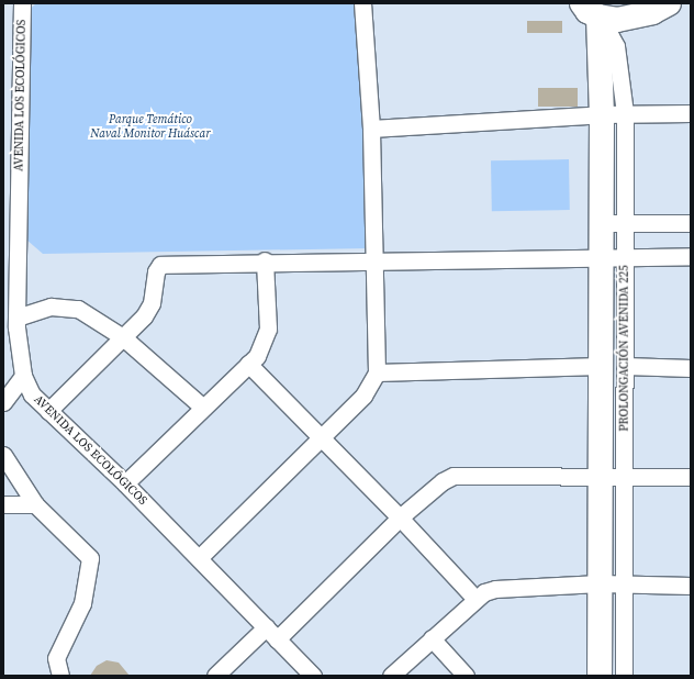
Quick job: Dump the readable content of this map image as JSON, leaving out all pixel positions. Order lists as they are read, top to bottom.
{
  "streets": {
    "main road": ["PROLONGACIÓN AVENIDA 225"],
    "street": ["AVENIDA LOS ECOLÓGICOS"]
  },
  "parks": ["Parque Temático Naval Monitor Huáscar"]
}
